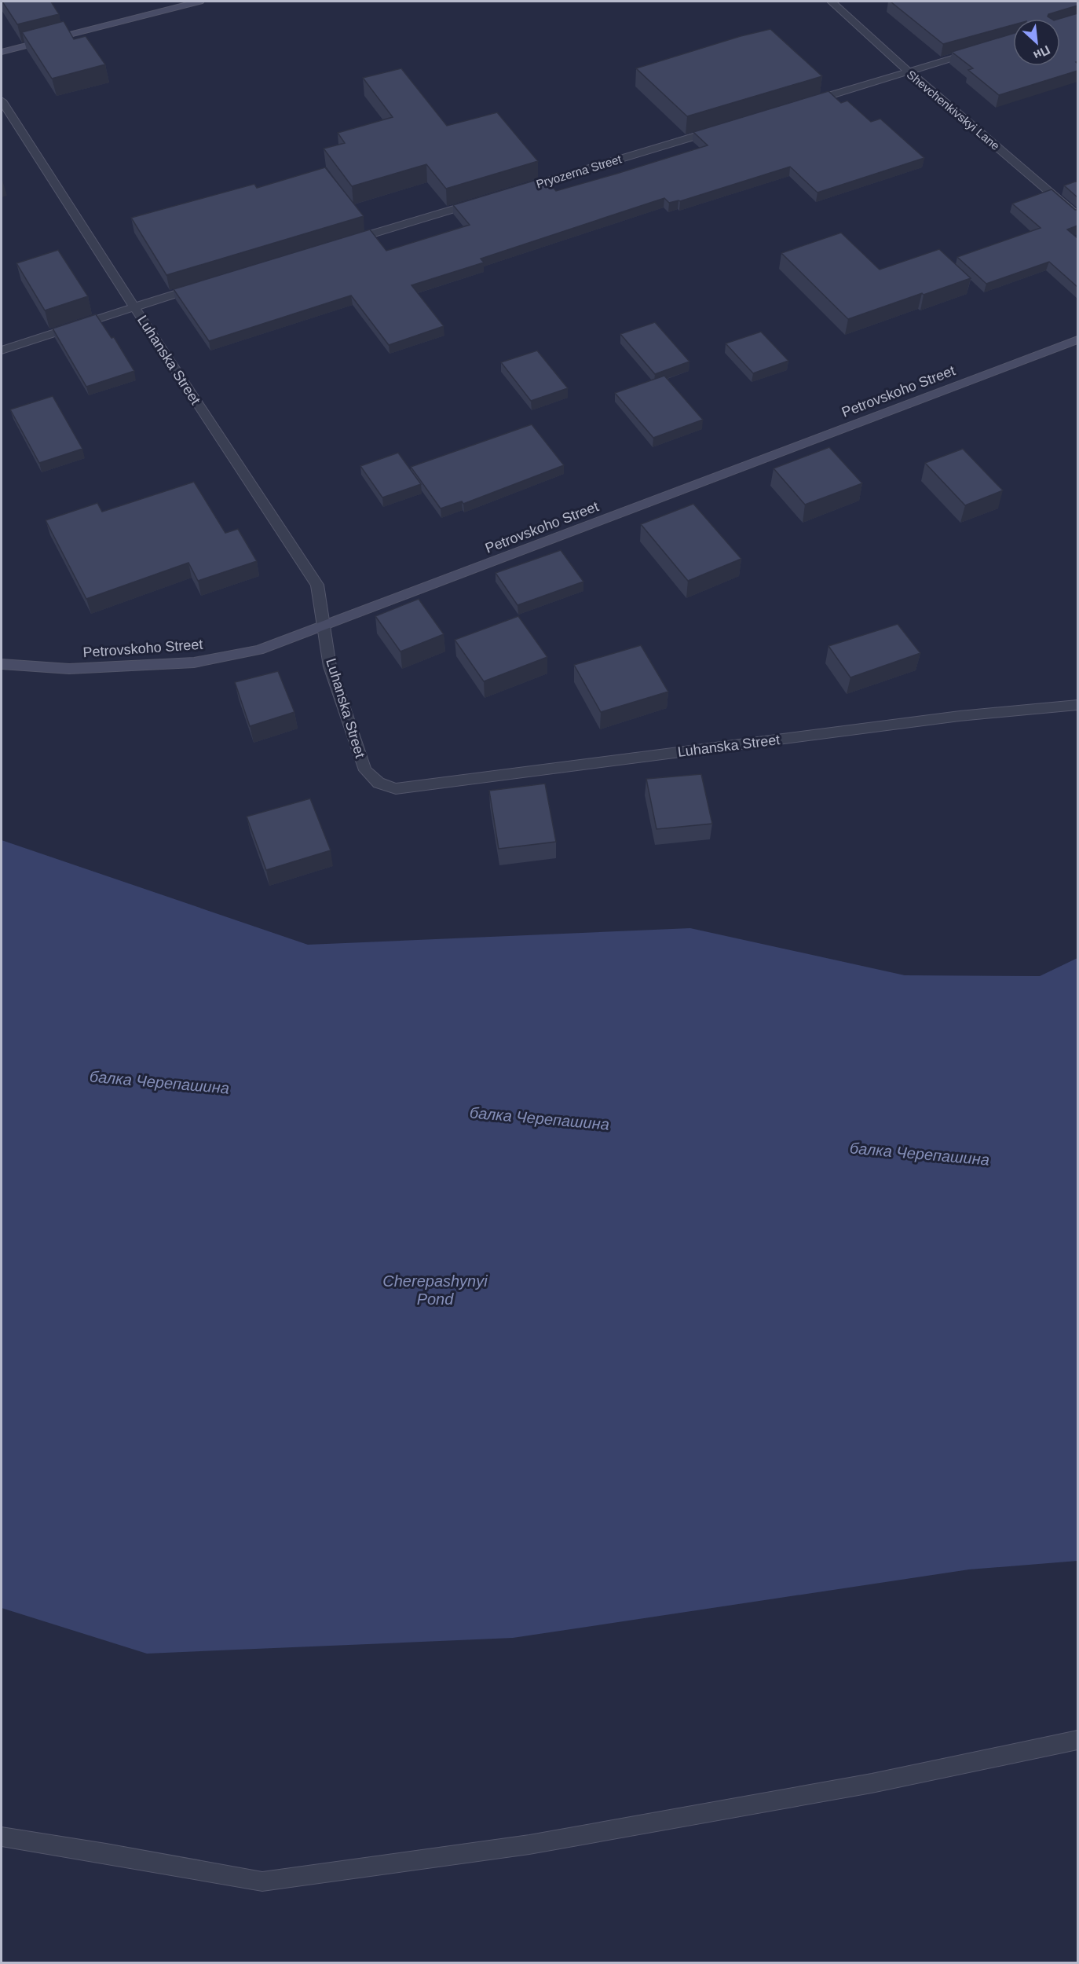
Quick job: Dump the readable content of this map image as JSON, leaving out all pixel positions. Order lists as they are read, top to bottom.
{
  "streets": {
    "main road": ["Petrovskoho Street"],
    "street": ["Shevchenkivskyi Lane", "Pryozerna Street", "Luhanska Street"]
  },
  "crossings": [
    ["Luhanska Street", "Petrovskoho Street"]
  ],
  "water": ["балка Черепашина", "Cherepashynyi Pond"],
  "north": "bottom right"
}
